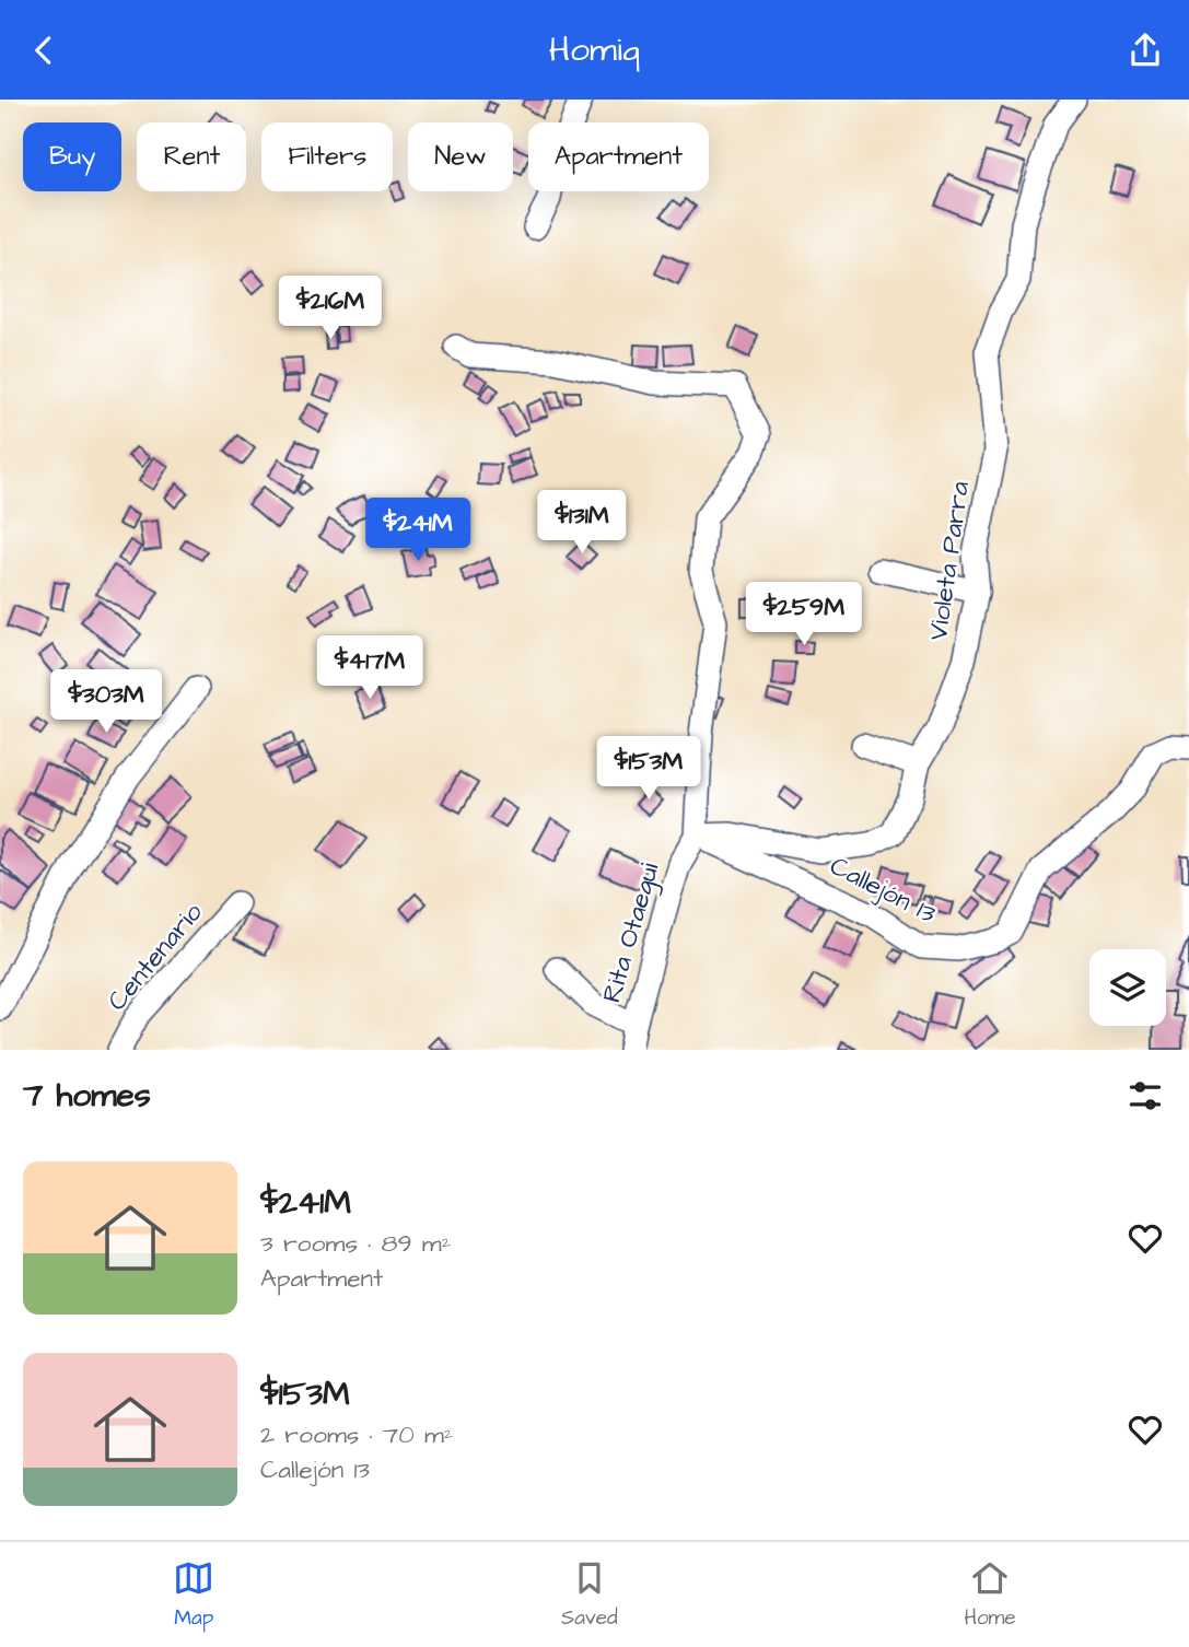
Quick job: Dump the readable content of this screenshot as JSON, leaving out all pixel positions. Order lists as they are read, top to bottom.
{
  "streets": {
    "street": [
      "Violeta Parra",
      "Callejón 13",
      "Rita Otaegui",
      "Centenario"
    ]
  },
  "crossings": [
    ["Violeta Parra", "Callejón 13"],
    ["Violeta Parra", "Rita Otaegui"],
    ["Callejón 13", "Rita Otaegui"]
  ],
  "page": {
    "header": "Homiq",
    "chip": [
      "Buy",
      "Rent",
      "Filters",
      "New",
      "Apartment"
    ],
    "price": [
      "$216M",
      "$131M",
      "$241M",
      "$259M",
      "$417M",
      "$303M",
      "$153M"
    ],
    "heading": "7 homes",
    "list": [
      {
        "name": "$241M",
        "note": "3 rooms · 89 m² · Apartment"
      },
      {
        "name": "$153M",
        "note": "2 rooms · 70 m² · Callejón 13"
      }
    ],
    "tabs": ["Map", "Saved", "Home"]
  }
}
